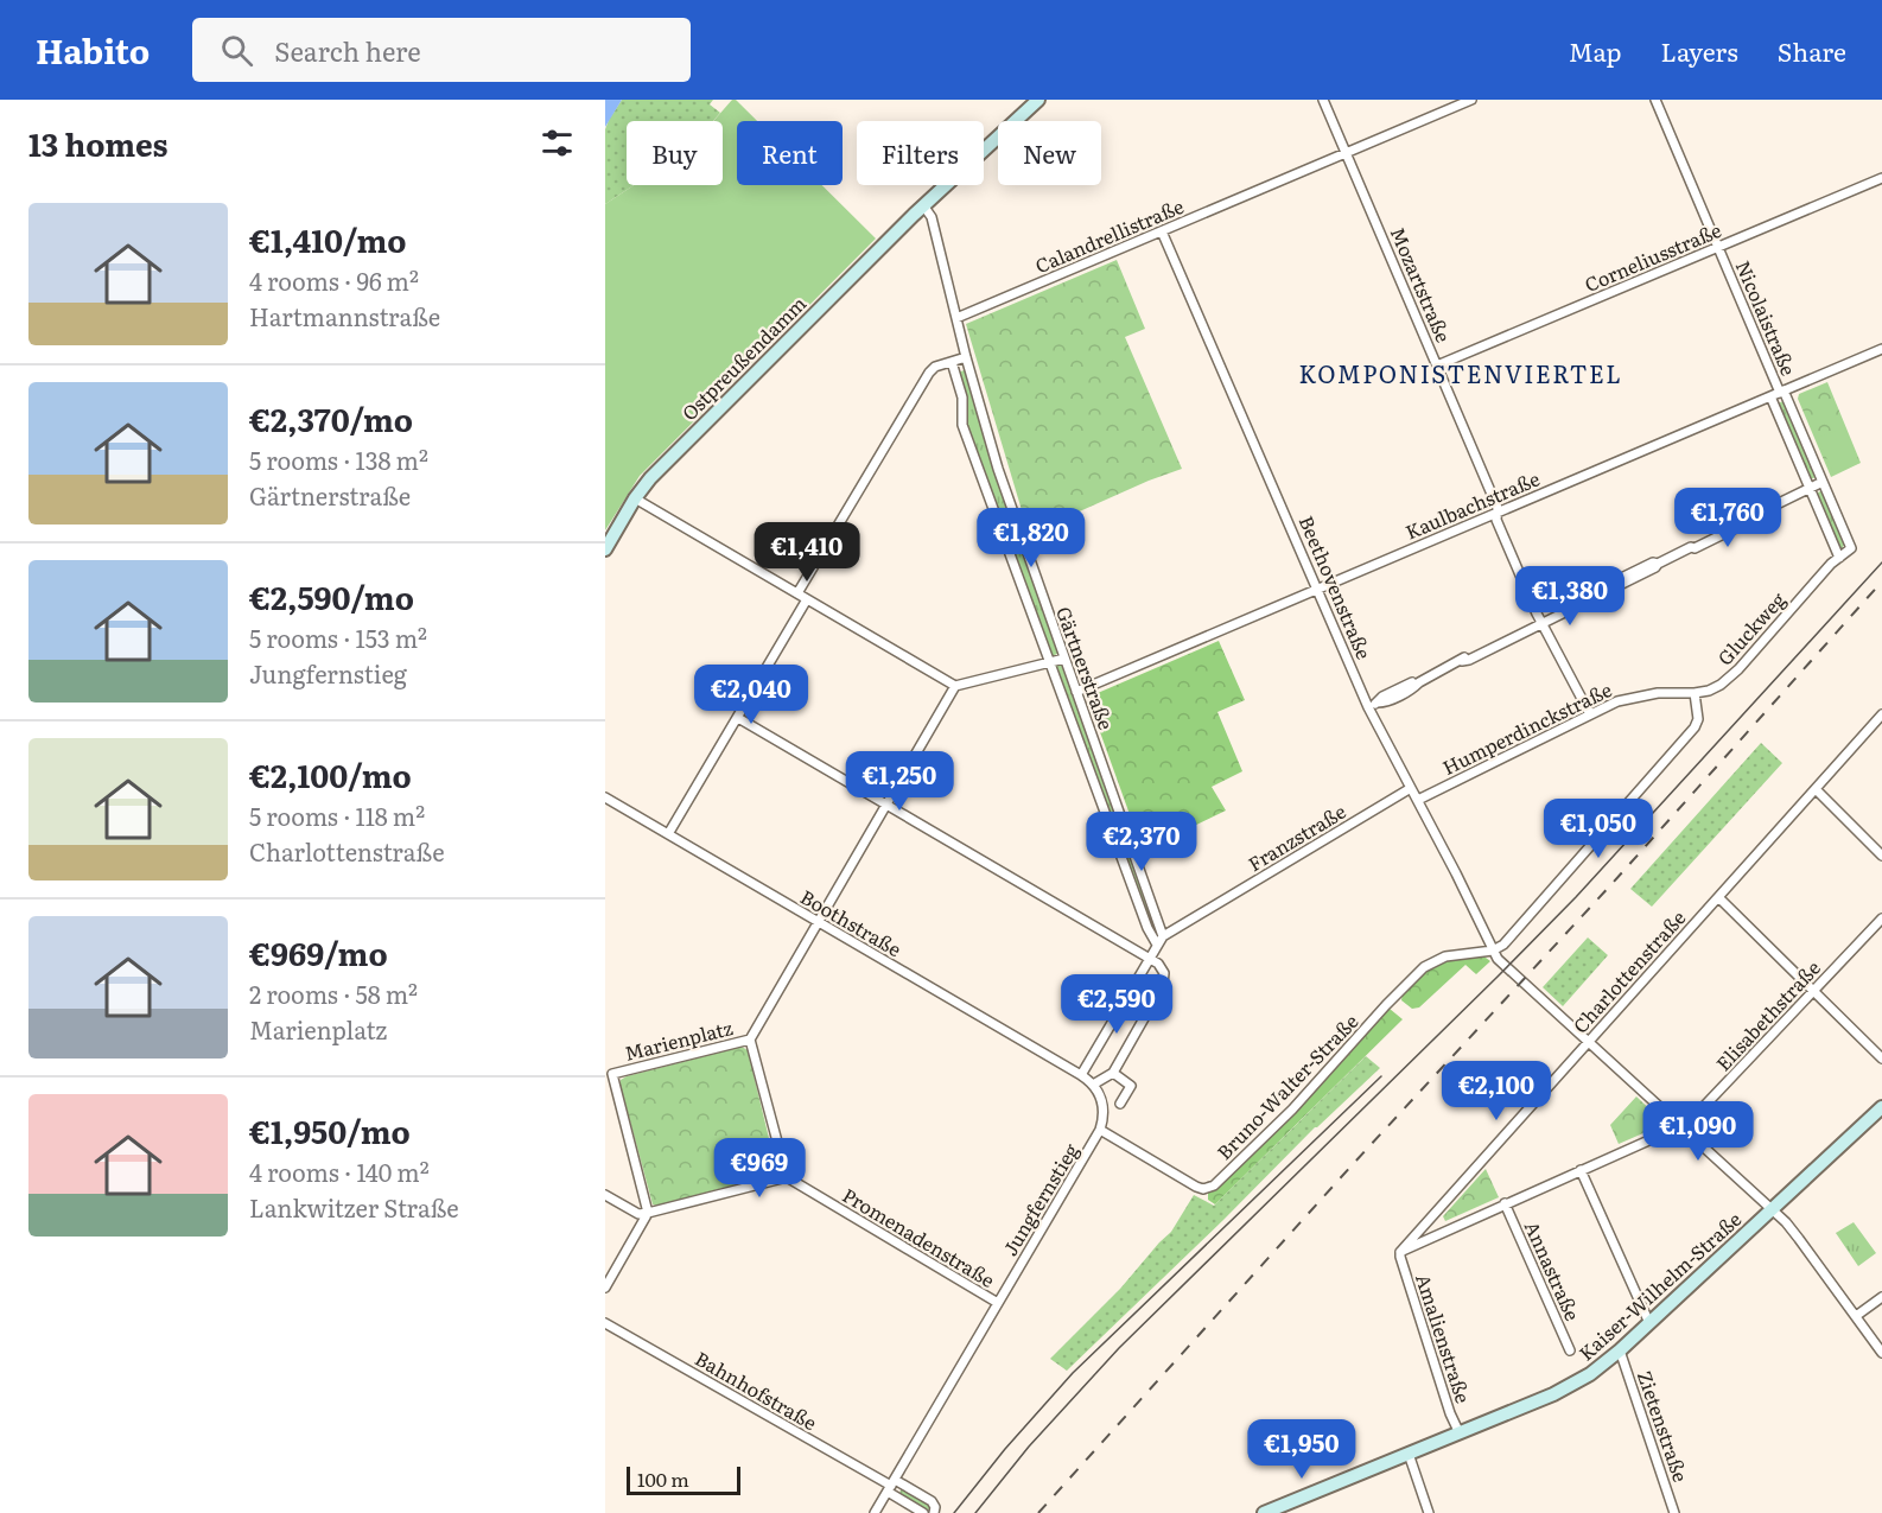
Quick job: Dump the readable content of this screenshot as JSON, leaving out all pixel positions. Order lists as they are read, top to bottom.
{
  "streets": {
    "main road": ["Ostpreußendamm", "Kaiser-Wilhelm-Straße"],
    "street": [
      "Calandrellistraße",
      "Corneliusstraße",
      "Mozartstraße",
      "Nicolaistraße",
      "Kaulbachstraße",
      "Beethovenstraße",
      "Gluckweg",
      "Gärtnerstraße",
      "Humperdinckstraße",
      "Franzstraße",
      "Boothstraße",
      "Charlottenstraße",
      "Elisabethstraße",
      "Marienplatz",
      "Bruno-Walter-Straße",
      "Jungfernstieg",
      "Promenadenstraße",
      "Annastraße",
      "Amalienstraße",
      "Bahnhofstraße",
      "Zietenstraße"
    ]
  },
  "crossings": [
    ["Calandrellistraße", "Mozartstraße"],
    ["Calandrellistraße", "Beethovenstraße"],
    ["Calandrellistraße", "Gärtnerstraße"],
    ["Corneliusstraße", "Mozartstraße"],
    ["Corneliusstraße", "Nicolaistraße"],
    ["Mozartstraße", "Kaulbachstraße"],
    ["Mozartstraße", "Humperdinckstraße"],
    ["Nicolaistraße", "Kaulbachstraße"],
    ["Nicolaistraße", "Gluckweg"],
    ["Ostpreußendamm", "Gärtnerstraße"],
    ["Kaulbachstraße", "Beethovenstraße"],
    ["Kaulbachstraße", "Gärtnerstraße"],
    ["Beethovenstraße", "Humperdinckstraße"],
    ["Beethovenstraße", "Franzstraße"],
    ["Beethovenstraße", "Charlottenstraße"],
    ["Beethovenstraße", "Elisabethstraße"],
    ["Beethovenstraße", "Bruno-Walter-Straße"],
    ["Beethovenstraße", "Kaiser-Wilhelm-Straße"],
    ["Gluckweg", "Humperdinckstraße"],
    ["Gärtnerstraße", "Franzstraße"],
    ["Charlottenstraße", "Elisabethstraße"],
    ["Charlottenstraße", "Amalienstraße"],
    ["Elisabethstraße", "Annastraße"],
    ["Elisabethstraße", "Amalienstraße"],
    ["Marienplatz", "Promenadenstraße"],
    ["Bruno-Walter-Straße", "Jungfernstieg"],
    ["Jungfernstieg", "Promenadenstraße"],
    ["Jungfernstieg", "Bahnhofstraße"],
    ["Kaiser-Wilhelm-Straße", "Amalienstraße"],
    ["Kaiser-Wilhelm-Straße", "Zietenstraße"]
  ],
  "districts": ["KOMPONISTENVIERTEL"],
  "scale_bar": "100 m",
  "page": {
    "header": "Habito",
    "search": "Search here",
    "nav": ["Map", "Layers", "Share"],
    "heading": "13 homes",
    "chip": [
      "Buy",
      "Rent",
      "Filters",
      "New"
    ],
    "list": [
      {
        "name": "€1,410/mo",
        "note": "4 rooms · 96 m² · Hartmannstraße"
      },
      {
        "name": "€2,370/mo",
        "note": "5 rooms · 138 m² · Gärtnerstraße"
      },
      {
        "name": "€2,590/mo",
        "note": "5 rooms · 153 m² · Jungfernstieg"
      },
      {
        "name": "€2,100/mo",
        "note": "5 rooms · 118 m² · Charlottenstraße"
      },
      {
        "name": "€969/mo",
        "note": "2 rooms · 58 m² · Marienplatz"
      },
      {
        "name": "€1,950/mo",
        "note": "4 rooms · 140 m² · Lankwitzer Straße"
      }
    ],
    "price": [
      "€1,760",
      "€1,820",
      "€1,410",
      "€1,380",
      "€2,040",
      "€1,250",
      "€1,050",
      "€2,370",
      "€2,590",
      "€2,100",
      "€1,090",
      "€969",
      "€1,950"
    ],
    "scale": "100 m"
  }
}
